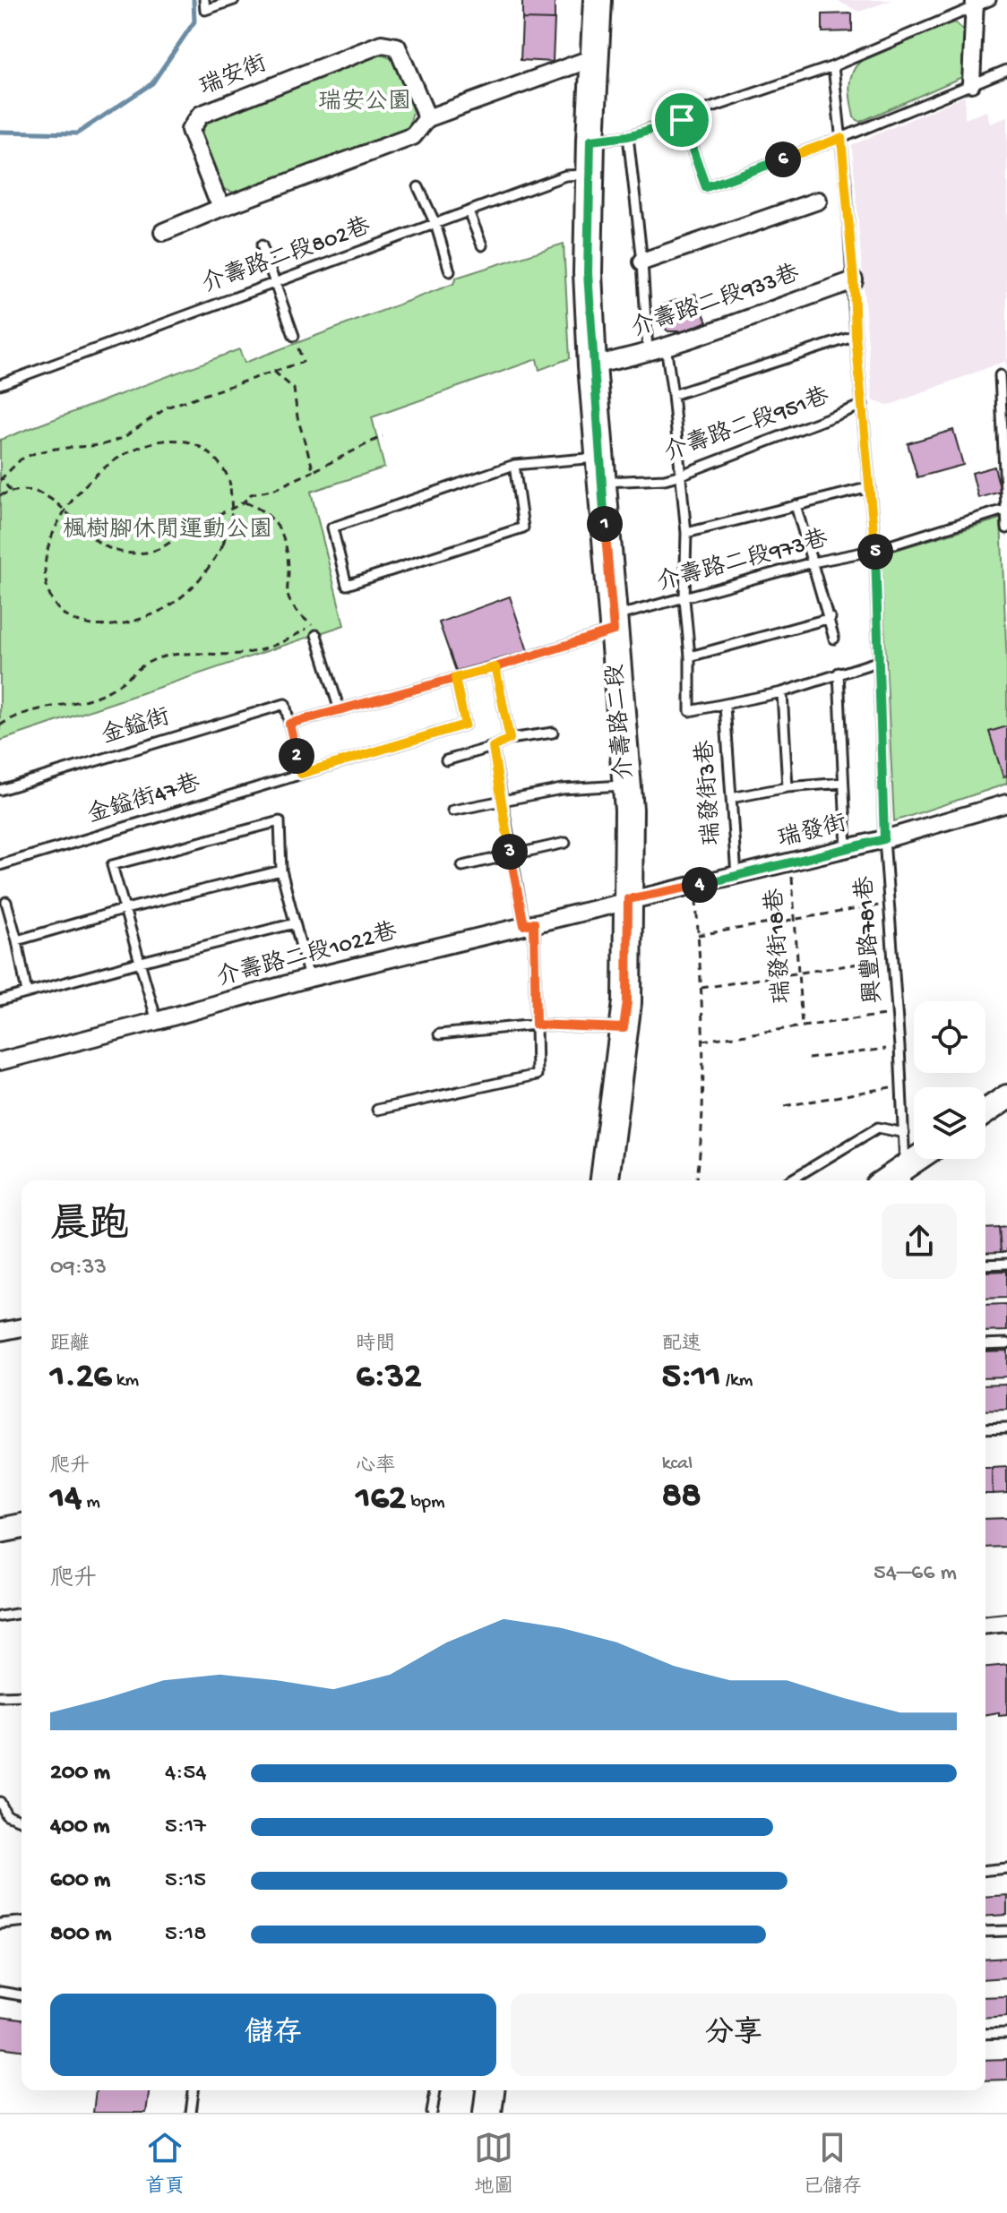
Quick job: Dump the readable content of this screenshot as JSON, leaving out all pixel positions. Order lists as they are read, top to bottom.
{
  "streets": {
    "main road": ["介壽路二段"],
    "street": [
      "瑞安街",
      "介壽路二段933巷",
      "瑞發街",
      "介壽路二段1022巷"
    ],
    "lane": [
      "介壽路二段802巷",
      "介壽路二段951巷",
      "介壽路二段973巷",
      "金鎰街",
      "瑞發街3巷",
      "金鎰街47巷",
      "興豐路781巷"
    ],
    "path": ["瑞發街18巷"]
  },
  "crossings": [
    ["介壽路二段802巷", "介壽路二段"],
    ["介壽路二段933巷", "介壽路二段"],
    ["介壽路二段933巷", "興豐路781巷"],
    ["介壽路二段951巷", "介壽路二段"],
    ["介壽路二段951巷", "興豐路781巷"],
    ["介壽路二段973巷", "介壽路二段"],
    ["介壽路二段973巷", "興豐路781巷"],
    ["介壽路二段", "瑞發街"],
    ["介壽路二段", "介壽路二段1022巷"],
    ["瑞發街3巷", "瑞發街"],
    ["瑞發街", "興豐路781巷"],
    ["瑞發街", "瑞發街18巷"],
    ["瑞發街", "介壽路二段1022巷"]
  ],
  "parks": ["瑞安公園", "楓樹腳休閒運動公園"],
  "page": {
    "pins": [
      "6",
      "1",
      "5",
      "2",
      "3",
      "4"
    ],
    "heading": ["晨跑", "09:33"],
    "stats": [
      ["距離", "1.26 km"],
      ["時間", "6:32"],
      ["配速", "5:11 /km"],
      ["爬升", "14 m"],
      ["心率", "162 bpm"],
      ["kcal", "88"]
    ],
    "chart": ["爬升", "54–66 m"],
    "list": [
      {
        "name": "200 m",
        "note": "4:54"
      },
      {
        "name": "400 m",
        "note": "5:17"
      },
      {
        "name": "600 m",
        "note": "5:15"
      },
      {
        "name": "800 m",
        "note": "5:18"
      }
    ],
    "buttons": ["儲存", "分享"],
    "tabs": ["首頁", "地圖", "已儲存"]
  }
}
